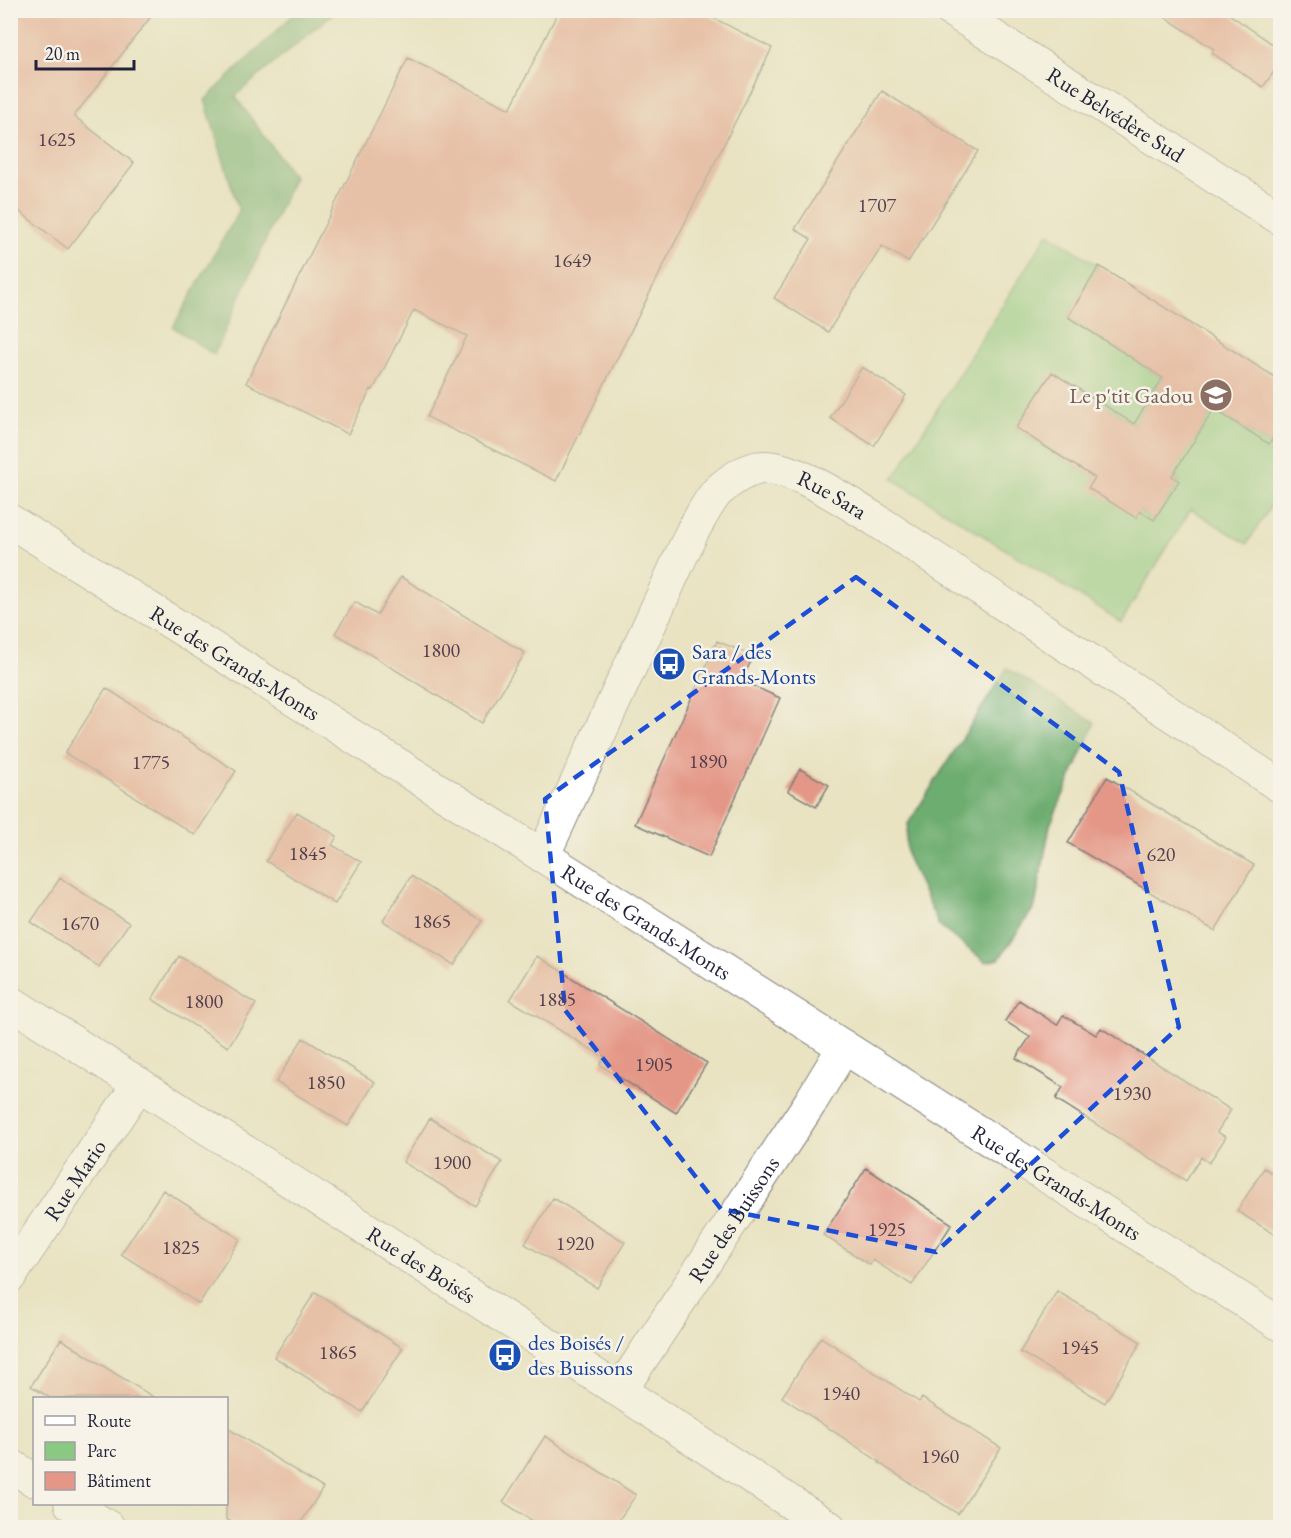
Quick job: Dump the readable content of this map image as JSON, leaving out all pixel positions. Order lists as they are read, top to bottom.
{
  "streets": {
    "street": [
      "Rue Belvédère Sud",
      "Rue Sara",
      "Rue des Grands-Monts",
      "Rue Mario",
      "Rue des Buissons",
      "Rue des Boisés"
    ]
  },
  "crossings": [
    ["Rue Sara", "Rue des Grands-Monts"],
    ["Rue des Grands-Monts", "Rue des Buissons"],
    ["Rue Mario", "Rue des Boisés"],
    ["Rue des Buissons", "Rue des Boisés"]
  ],
  "places": {
    "school or university": ["Le p'tit Gadou"],
    "bus stop": ["Sara / des Grands-Monts", "des Boisés / des Buissons"]
  },
  "house_numbers": [
    "1625",
    "1707",
    "1649",
    "1800",
    "1890",
    "1775",
    "1845",
    "620",
    "1865",
    "1670",
    "1885",
    "1800",
    "1905",
    "1850",
    "1930",
    "1900",
    "1925",
    "1920",
    "1825",
    "1945",
    "1865",
    "1940",
    "1960"
  ],
  "legend": ["Route", "Parc", "Bâtiment"],
  "scale_bar": "20 m"
}
